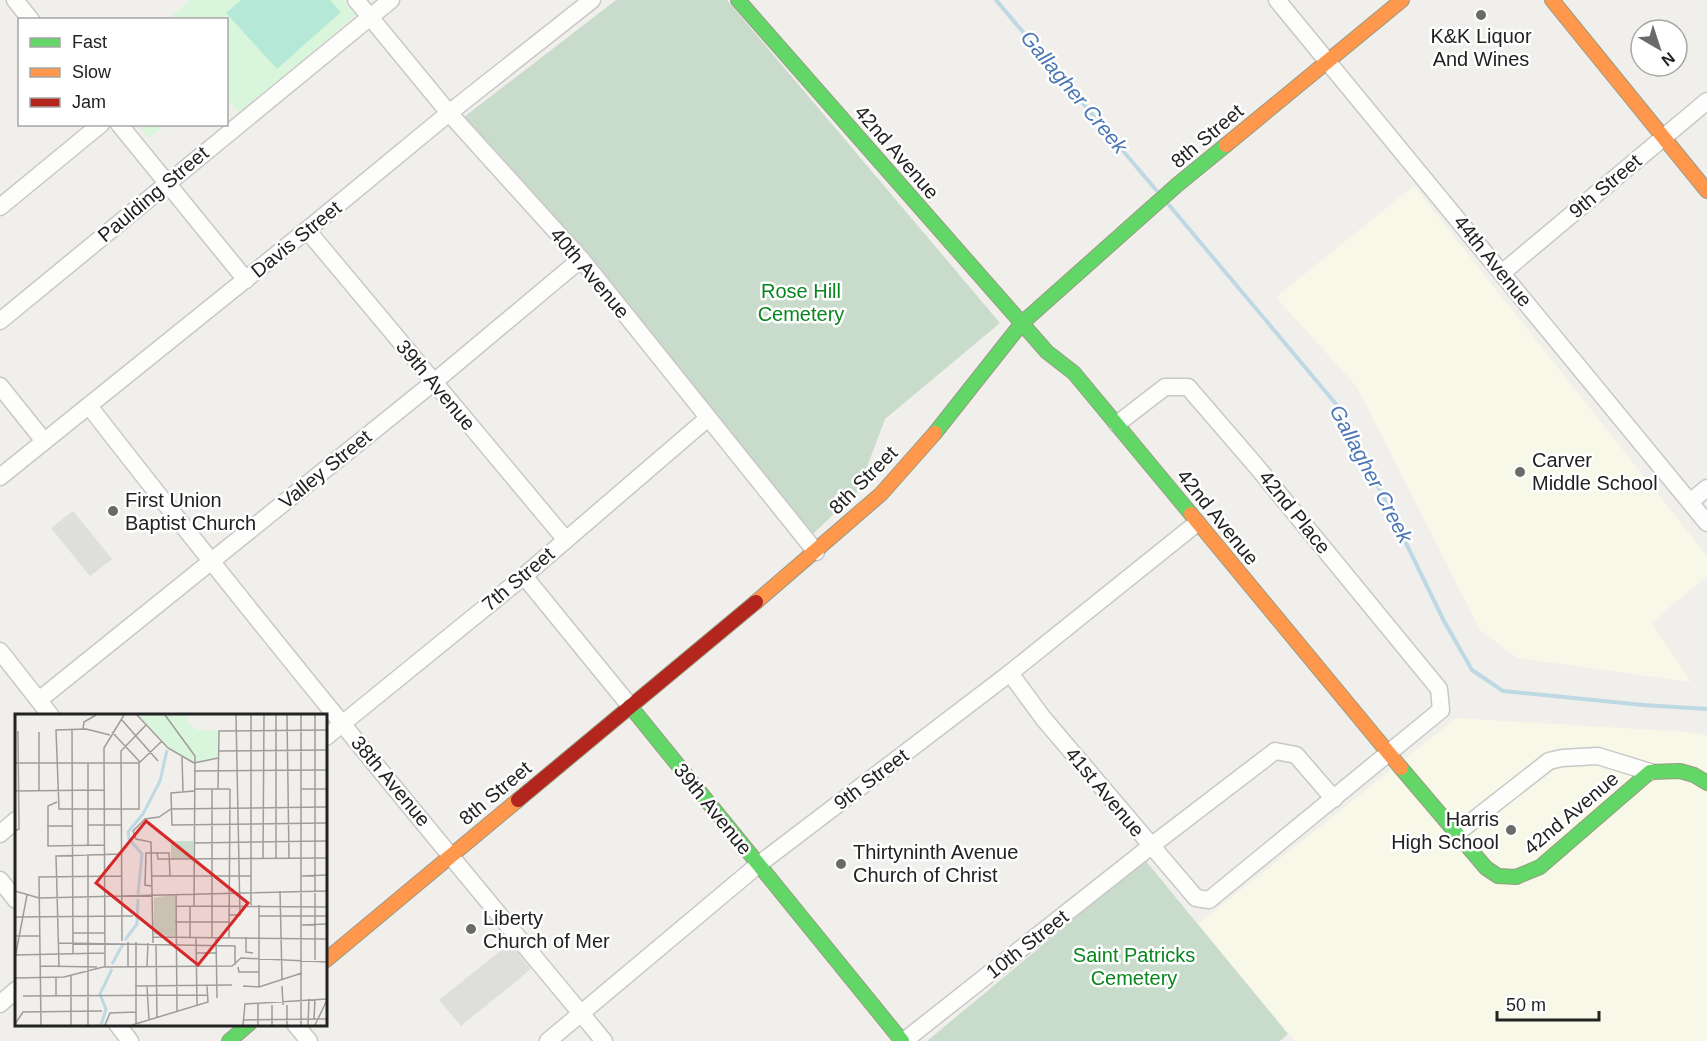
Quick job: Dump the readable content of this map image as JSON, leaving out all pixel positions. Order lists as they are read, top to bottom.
{
  "streets": {
    "street": [
      "8th Street",
      "42nd Avenue",
      "9th Street",
      "Paulding Street",
      "Davis Street",
      "44th Avenue",
      "40th Avenue",
      "39th Avenue",
      "Valley Street",
      "42nd Place",
      "7th Street",
      "38th Avenue",
      "41st Avenue",
      "10th Street"
    ]
  },
  "crossings": [
    ["8th Street", "42nd Avenue"],
    ["8th Street", "44th Avenue"],
    ["8th Street", "40th Avenue"],
    ["8th Street", "39th Avenue"],
    ["8th Street", "38th Avenue"],
    ["42nd Avenue", "9th Street"],
    ["42nd Avenue", "42nd Place"],
    ["9th Street", "44th Avenue"],
    ["9th Street", "39th Avenue"],
    ["9th Street", "38th Avenue"],
    ["9th Street", "41st Avenue"],
    ["Paulding Street", "40th Avenue"],
    ["Davis Street", "40th Avenue"],
    ["Davis Street", "39th Avenue"],
    ["Davis Street", "38th Avenue"],
    ["40th Avenue", "Valley Street"],
    ["40th Avenue", "7th Street"],
    ["39th Avenue", "Valley Street"],
    ["39th Avenue", "7th Street"],
    ["39th Avenue", "10th Street"],
    ["Valley Street", "38th Avenue"],
    ["7th Street", "38th Avenue"],
    ["41st Avenue", "10th Street"]
  ],
  "water": ["Gallagher Creek"],
  "parks": ["Rose Hill Cemetery", "Saint Patricks Cemetery"],
  "places": [
    "K&K Liquor And Wines",
    "Carver Middle School",
    "First Union Baptist Church",
    "Harris High School",
    "Thirtyninth Avenue Church of Christ",
    "Liberty Church of Mer"
  ],
  "legend": ["Fast", "Slow", "Jam"],
  "scale_bar": "50 m",
  "north": "bottom right"
}
